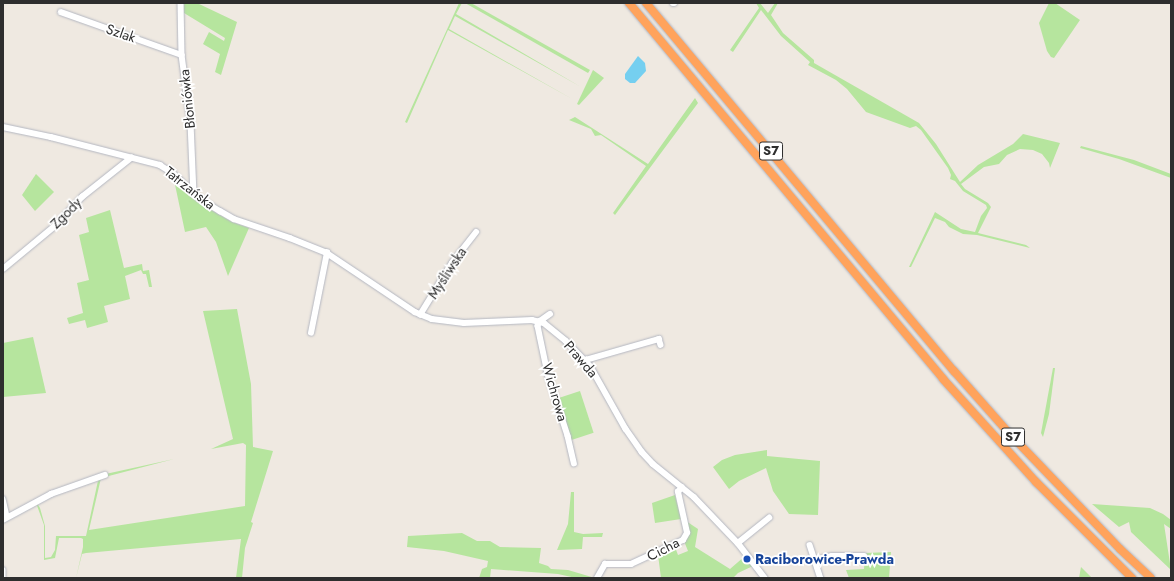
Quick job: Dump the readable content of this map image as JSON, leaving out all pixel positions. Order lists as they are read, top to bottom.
{
  "streets": {
    "highway": ["S7"],
    "street": [
      "Szlak",
      "Błoniówka",
      "Tatrzańska",
      "Zgody",
      "Myśliwska",
      "Prawda",
      "Wichrowa",
      "Cicha"
    ]
  },
  "crossings": [
    ["Szlak", "Błoniówka"],
    ["Błoniówka", "Tatrzańska"],
    ["Tatrzańska", "Zgody"],
    ["Prawda", "Wichrowa"],
    ["Prawda", "Cicha"]
  ],
  "places": ["Raciborowice-Prawda"]
}
